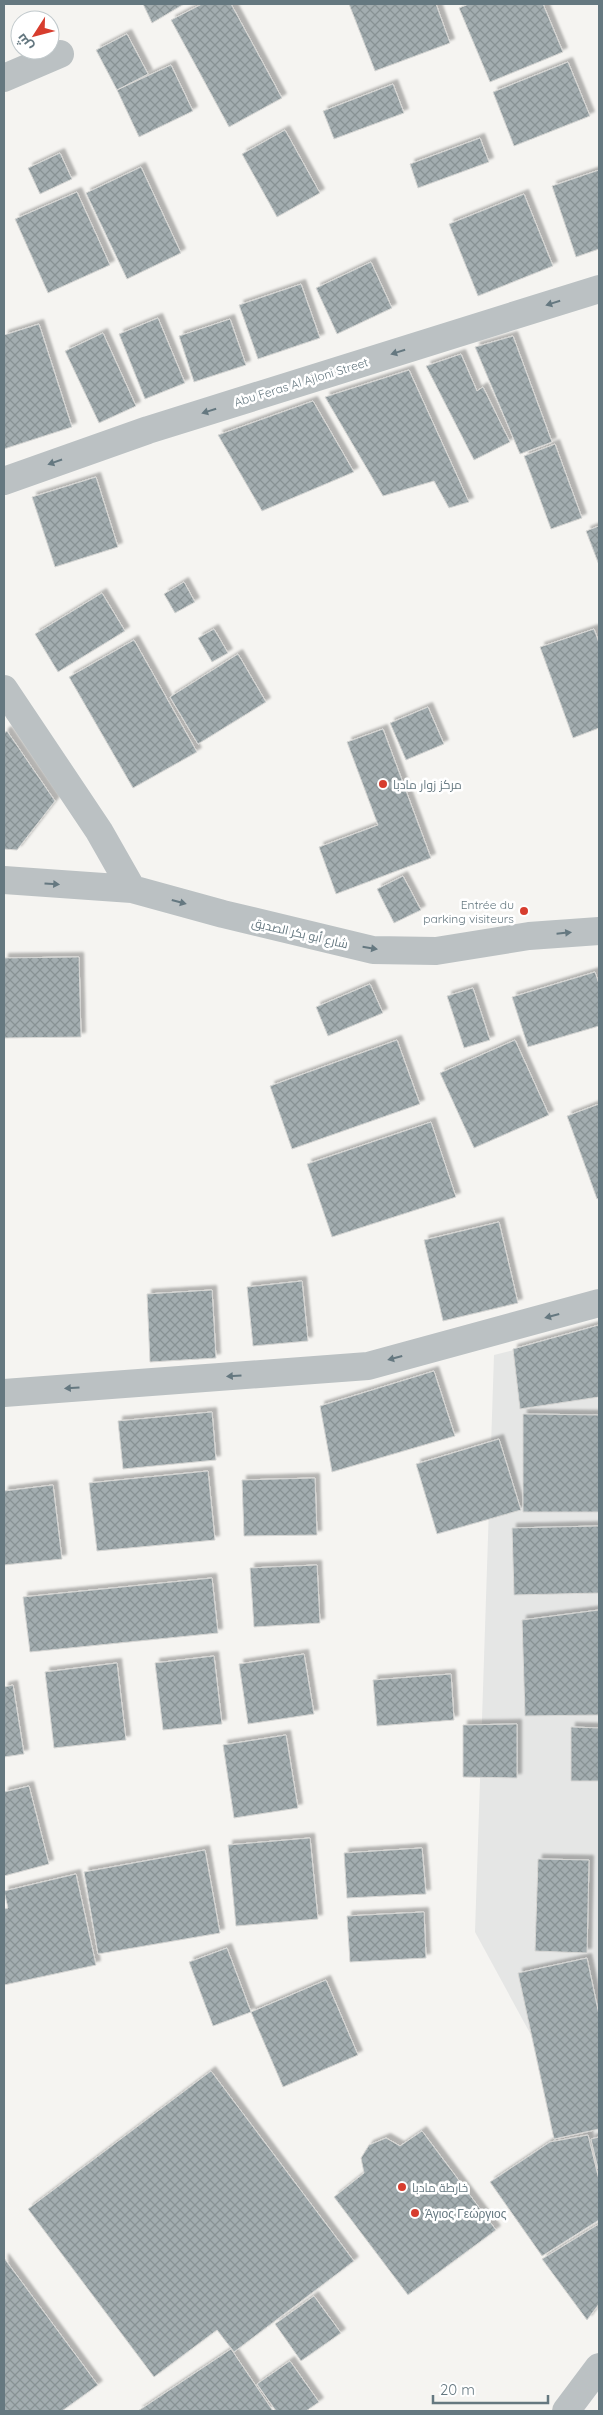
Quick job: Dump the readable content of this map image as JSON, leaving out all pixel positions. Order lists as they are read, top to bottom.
{
  "streets": {
    "street": ["Abu Feras Al Ajloni Street", "شارع أبو بكر الصديق"]
  },
  "one_way": ["Abu Feras Al Ajloni Street", "شارع أبو بكر الصديق"],
  "places": [
    "مركز زوار مادبا",
    "Entrée du parking visiteurs",
    "خارطة مادبا",
    "Άγιος Γεώργιος"
  ],
  "scale_bar": "20 m",
  "north": "bottom left"
}
